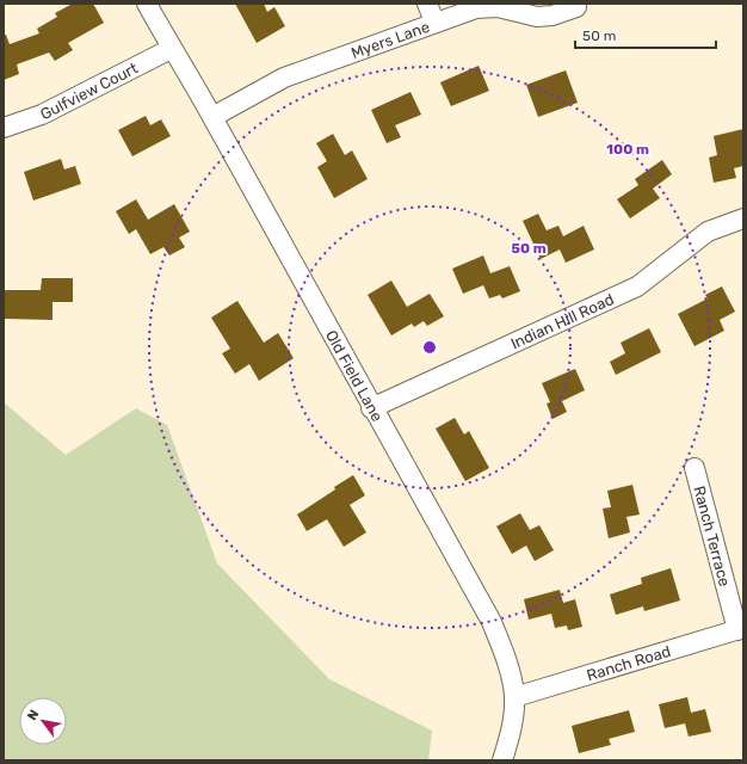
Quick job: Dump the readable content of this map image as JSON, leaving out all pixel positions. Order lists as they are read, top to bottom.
{
  "streets": {
    "street": [
      "Myers Lane",
      "Gulfview Court",
      "Indian Hill Road",
      "Old Field Lane",
      "Ranch Terrace",
      "Ranch Road"
    ]
  },
  "crossings": [
    ["Myers Lane", "Old Field Lane"],
    ["Gulfview Court", "Old Field Lane"],
    ["Indian Hill Road", "Old Field Lane"],
    ["Old Field Lane", "Ranch Road"],
    ["Ranch Terrace", "Ranch Road"]
  ],
  "scale_bar": "50 m",
  "north": "top left",
  "rings": ["100 m", "50 m"]
}
